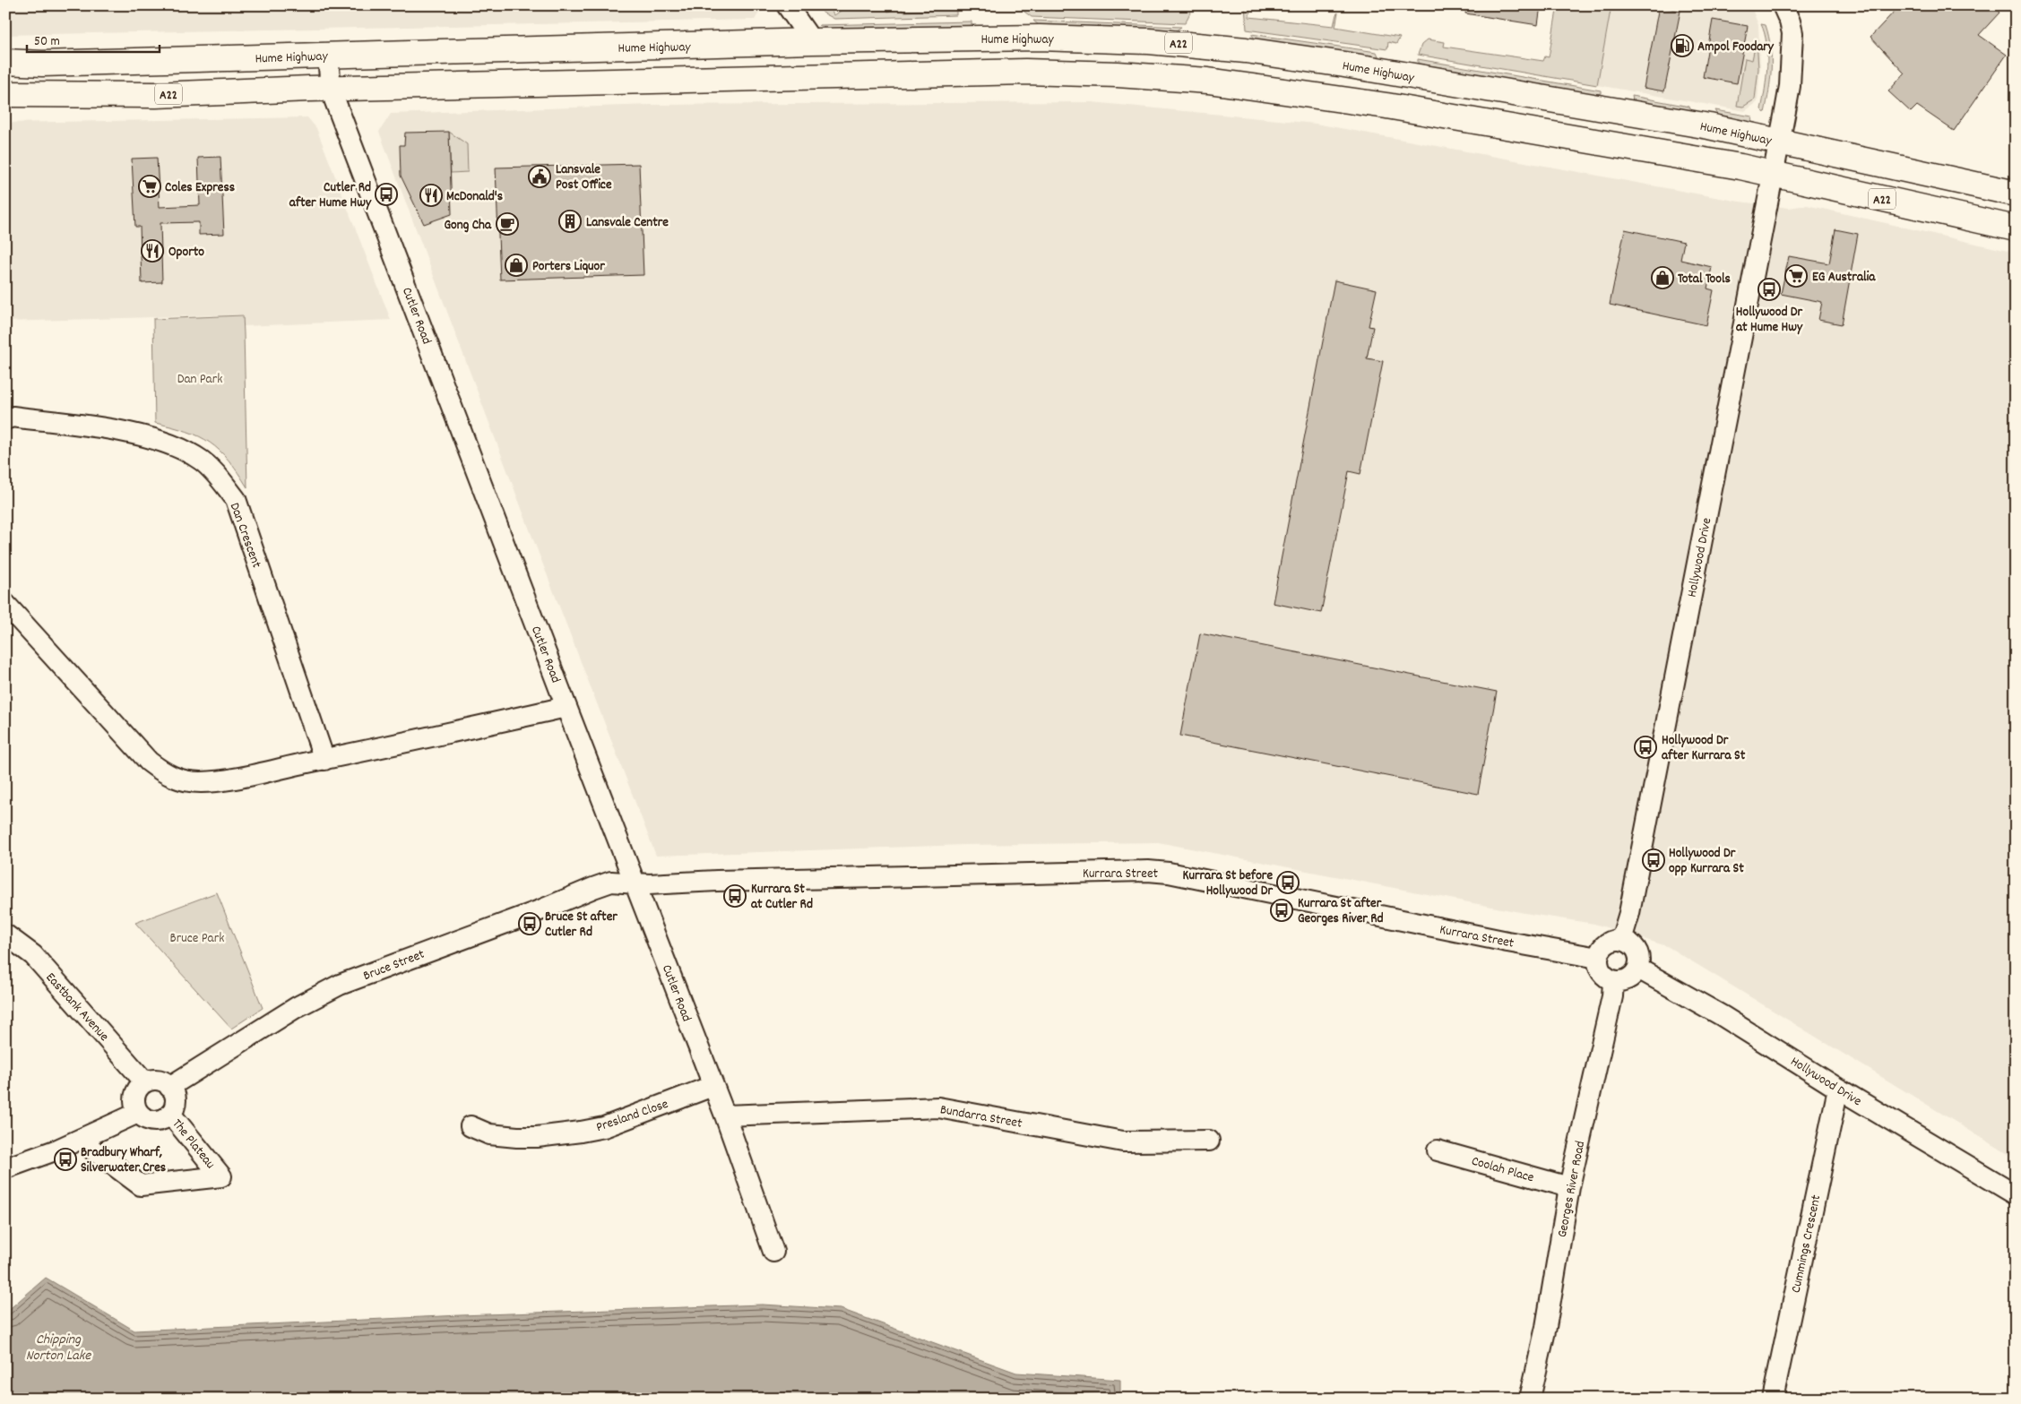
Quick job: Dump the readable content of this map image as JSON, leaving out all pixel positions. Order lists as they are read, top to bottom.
{
  "streets": {
    "highway": ["Hume Highway", "A22"],
    "street": [
      "Cutler Road",
      "Dan Crescent",
      "Hollywood Drive",
      "Kurrara Street",
      "Bruce Street",
      "Eastbank Avenue",
      "Presland Close",
      "Bundarra Street",
      "The Plateau",
      "Coolah Place",
      "Georges River Road",
      "Cummings Crescent"
    ]
  },
  "crossings": [
    ["Hume Highway", "Cutler Road"],
    ["Hume Highway", "Hollywood Drive"],
    ["A22", "Cutler Road"],
    ["A22", "Hollywood Drive"],
    ["Cutler Road", "Kurrara Street"],
    ["Cutler Road", "Bruce Street"],
    ["Cutler Road", "Presland Close"],
    ["Cutler Road", "Bundarra Street"],
    ["Hollywood Drive", "Kurrara Street"],
    ["Hollywood Drive", "Georges River Road"],
    ["Hollywood Drive", "Cummings Crescent"],
    ["Kurrara Street", "Bruce Street"],
    ["Kurrara Street", "Georges River Road"],
    ["Bruce Street", "Eastbank Avenue"],
    ["Bruce Street", "The Plateau"],
    ["Eastbank Avenue", "The Plateau"],
    ["Coolah Place", "Georges River Road"]
  ],
  "water": ["Chipping Norton Lake"],
  "parks": ["Dan Park", "Bruce Park"],
  "places": {
    "fuel station": ["Ampol Foodary"],
    "public building": ["Lansvale Post Office"],
    "supermarket": ["Coles Express", "EG Australia"],
    "bus stop": [
      "Cutler Rd after Hume Hwy",
      "Hollywood Dr at Hume Hwy",
      "Hollywood Dr after Kurrara St",
      "Hollywood Dr opp Kurrara St",
      "Kurrara St before Hollywood Dr",
      "Kurrara St at Cutler Rd",
      "Kurrara St after Georges River Rd",
      "Bruce St after Cutler Rd",
      "Bradbury Wharf, Silverwater Cres"
    ],
    "restaurant": ["McDonald's", "Oporto"],
    "building": ["Lansvale Centre"],
    "cafe": ["Gong Cha"],
    "shop": ["Porters Liquor", "Total Tools"]
  },
  "scale_bar": "50 m"
}
